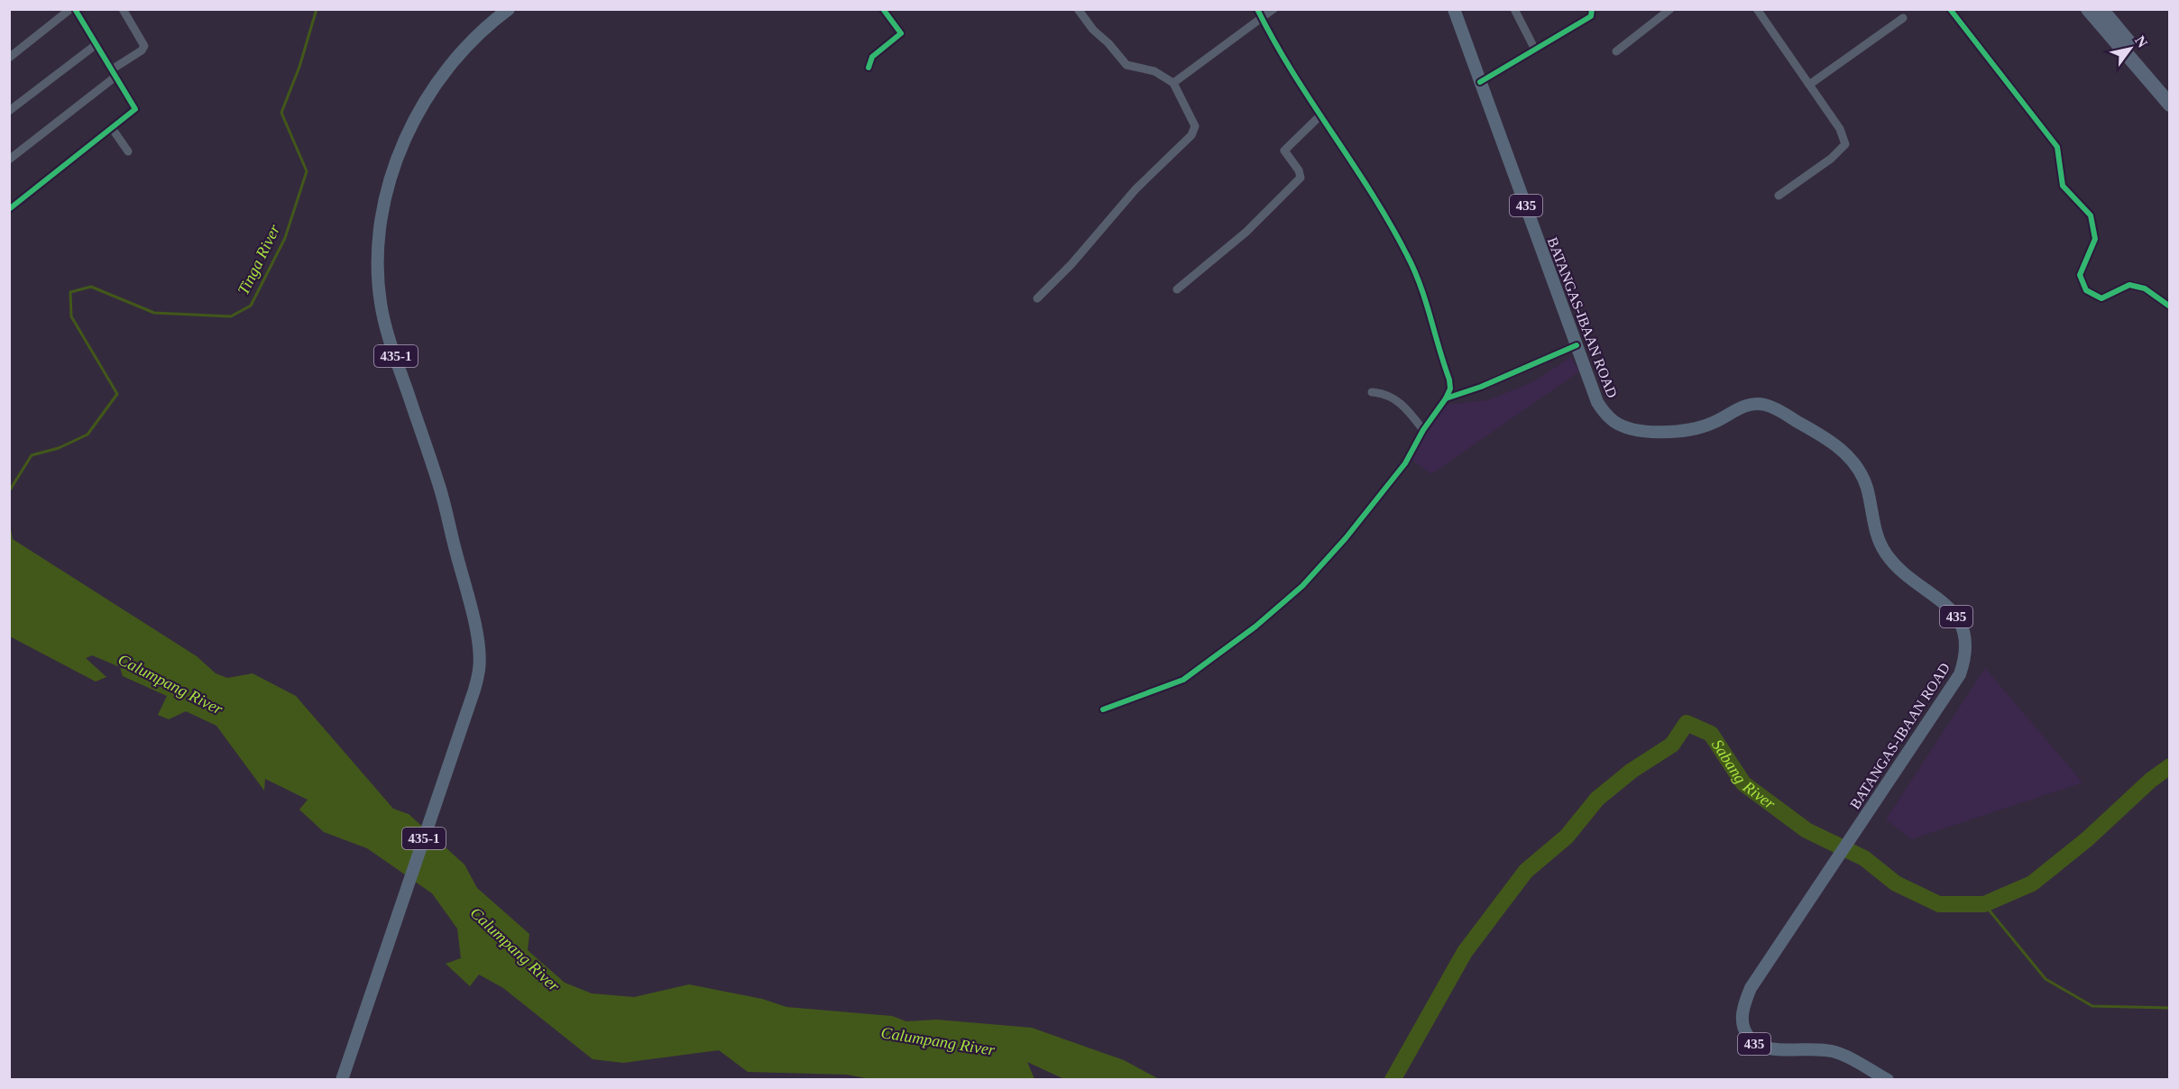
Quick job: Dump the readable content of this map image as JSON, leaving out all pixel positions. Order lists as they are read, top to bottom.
{
  "streets": {
    "main road": ["435", "BATANGAS-IBAAN ROAD", "435-1"]
  },
  "water": ["Tinga River", "Calumpang River", "Sabang River"],
  "north": "top right"
}
